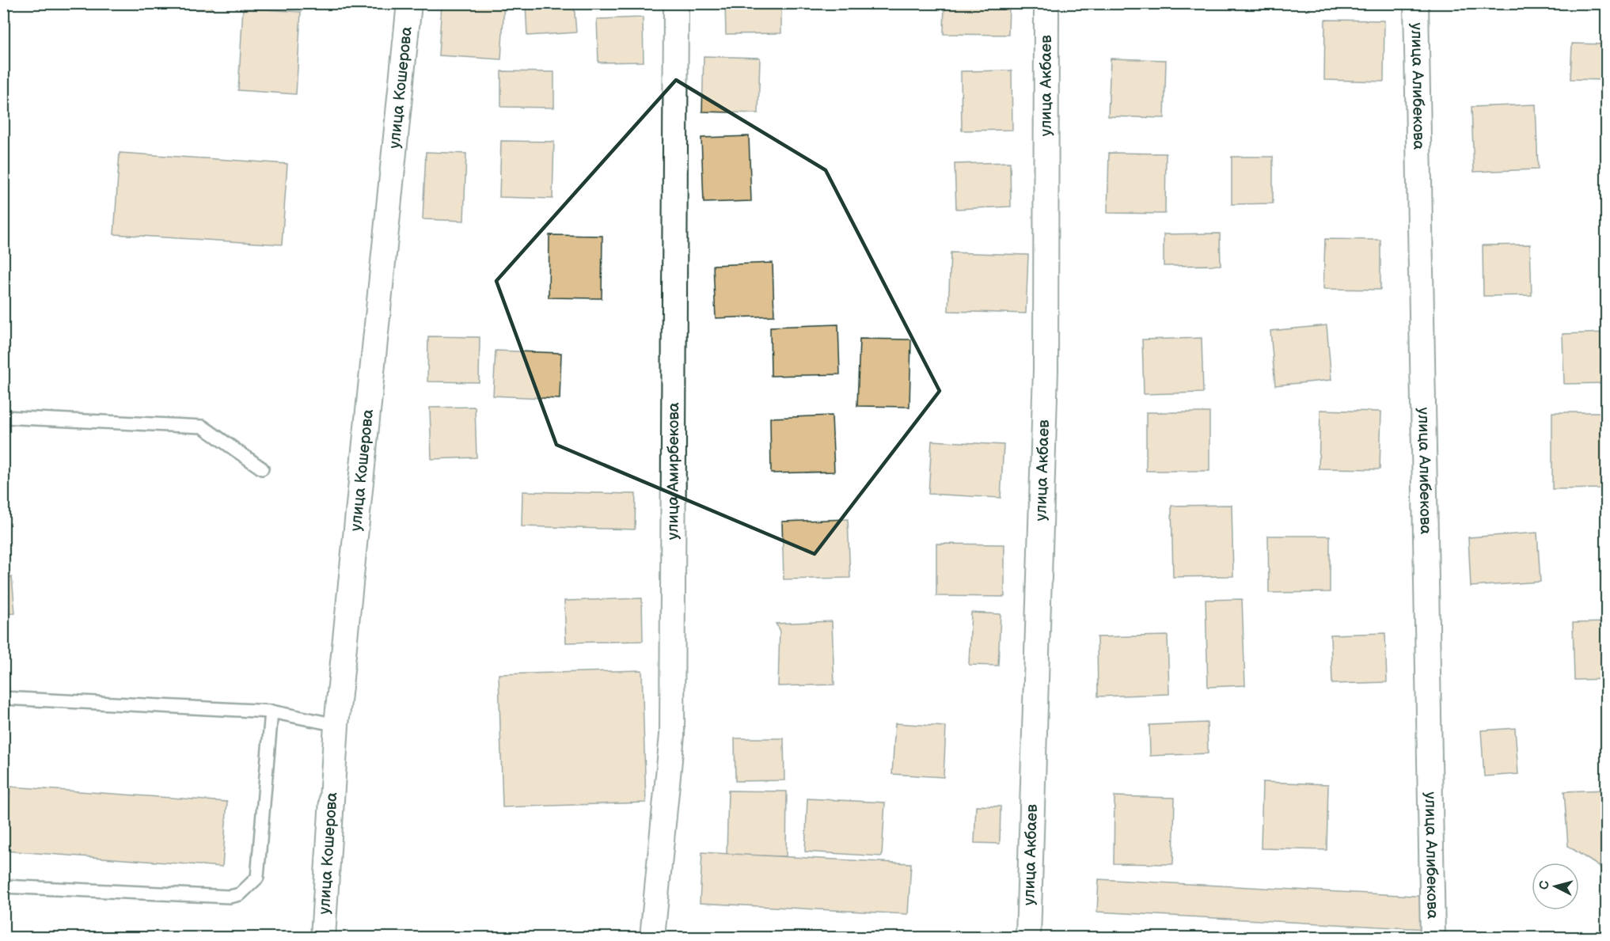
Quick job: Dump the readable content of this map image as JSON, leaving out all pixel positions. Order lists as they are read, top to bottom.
{
  "streets": {
    "street": [
      "улица Акбаев",
      "улица Алибекова",
      "улица Кошерова",
      "улица Амирбекова"
    ]
  },
  "north": "left"
}
